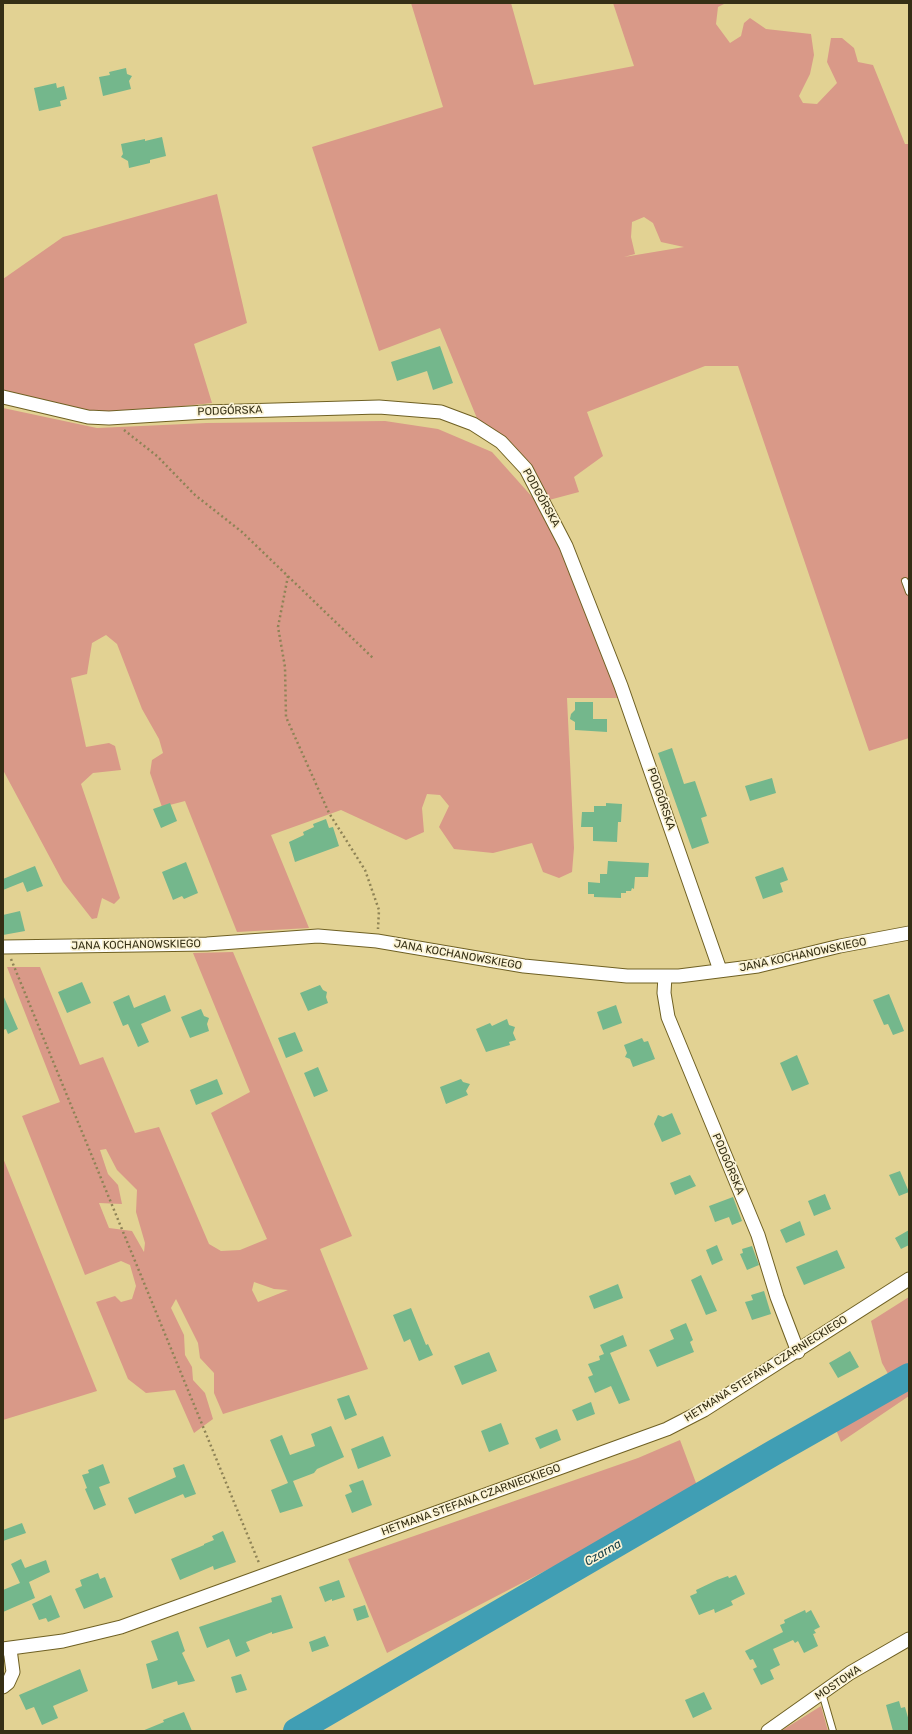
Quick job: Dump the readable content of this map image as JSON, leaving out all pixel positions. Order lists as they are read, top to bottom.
{
  "streets": {
    "street": [
      "PODGÓRSKA",
      "JANA KOCHANOWSKIEGO",
      "HETMANA STEFANA CZARNIECKIEGO",
      "MOSTOWA"
    ]
  },
  "crossings": [
    ["PODGÓRSKA", "JANA KOCHANOWSKIEGO"],
    ["PODGÓRSKA", "HETMANA STEFANA CZARNIECKIEGO"]
  ],
  "water": ["Czarna"]
}
